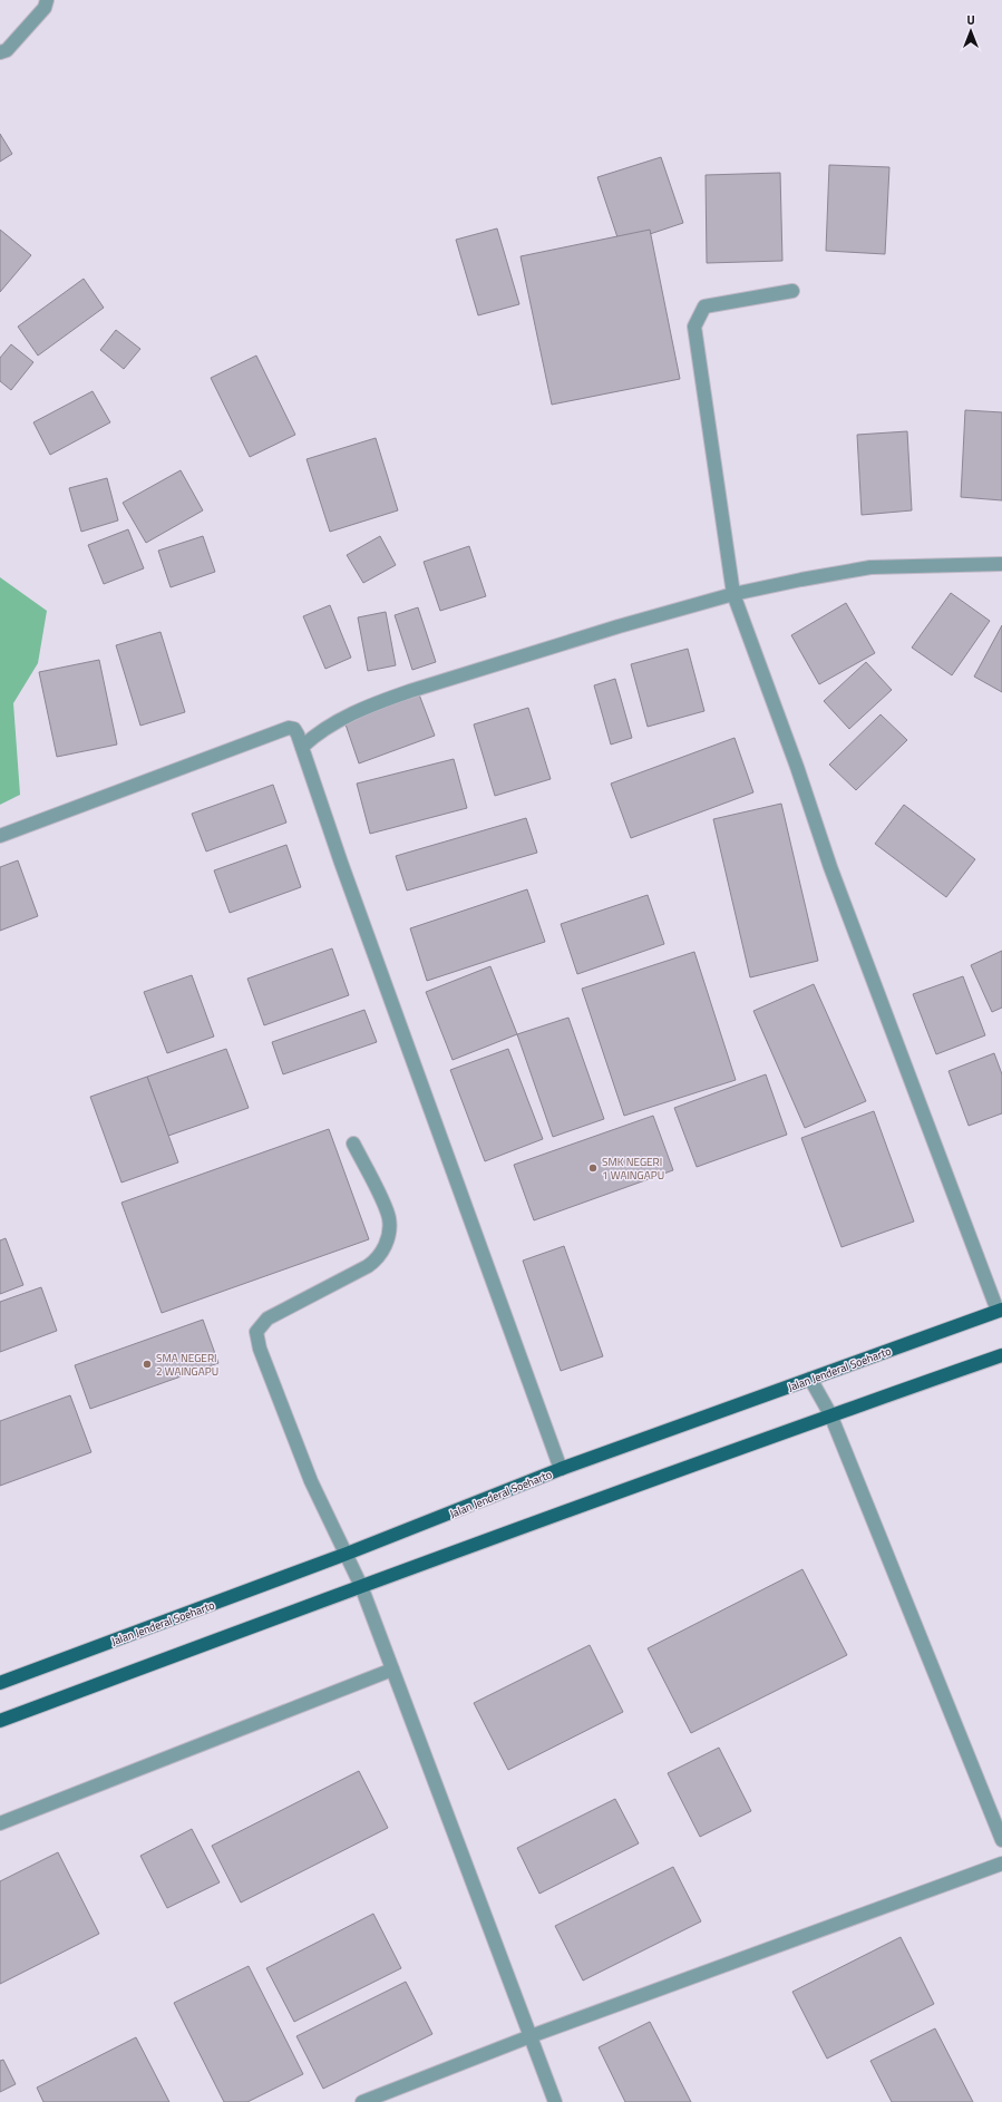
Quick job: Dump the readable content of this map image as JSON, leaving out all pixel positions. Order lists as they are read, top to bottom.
{
  "streets": {
    "main road": ["Jalan Jenderal Soeharto"]
  },
  "places": ["SMK NEGERI 1 WAINGAPU", "SMA NEGERI 2 WAINGAPU"],
  "north": "top"
}
